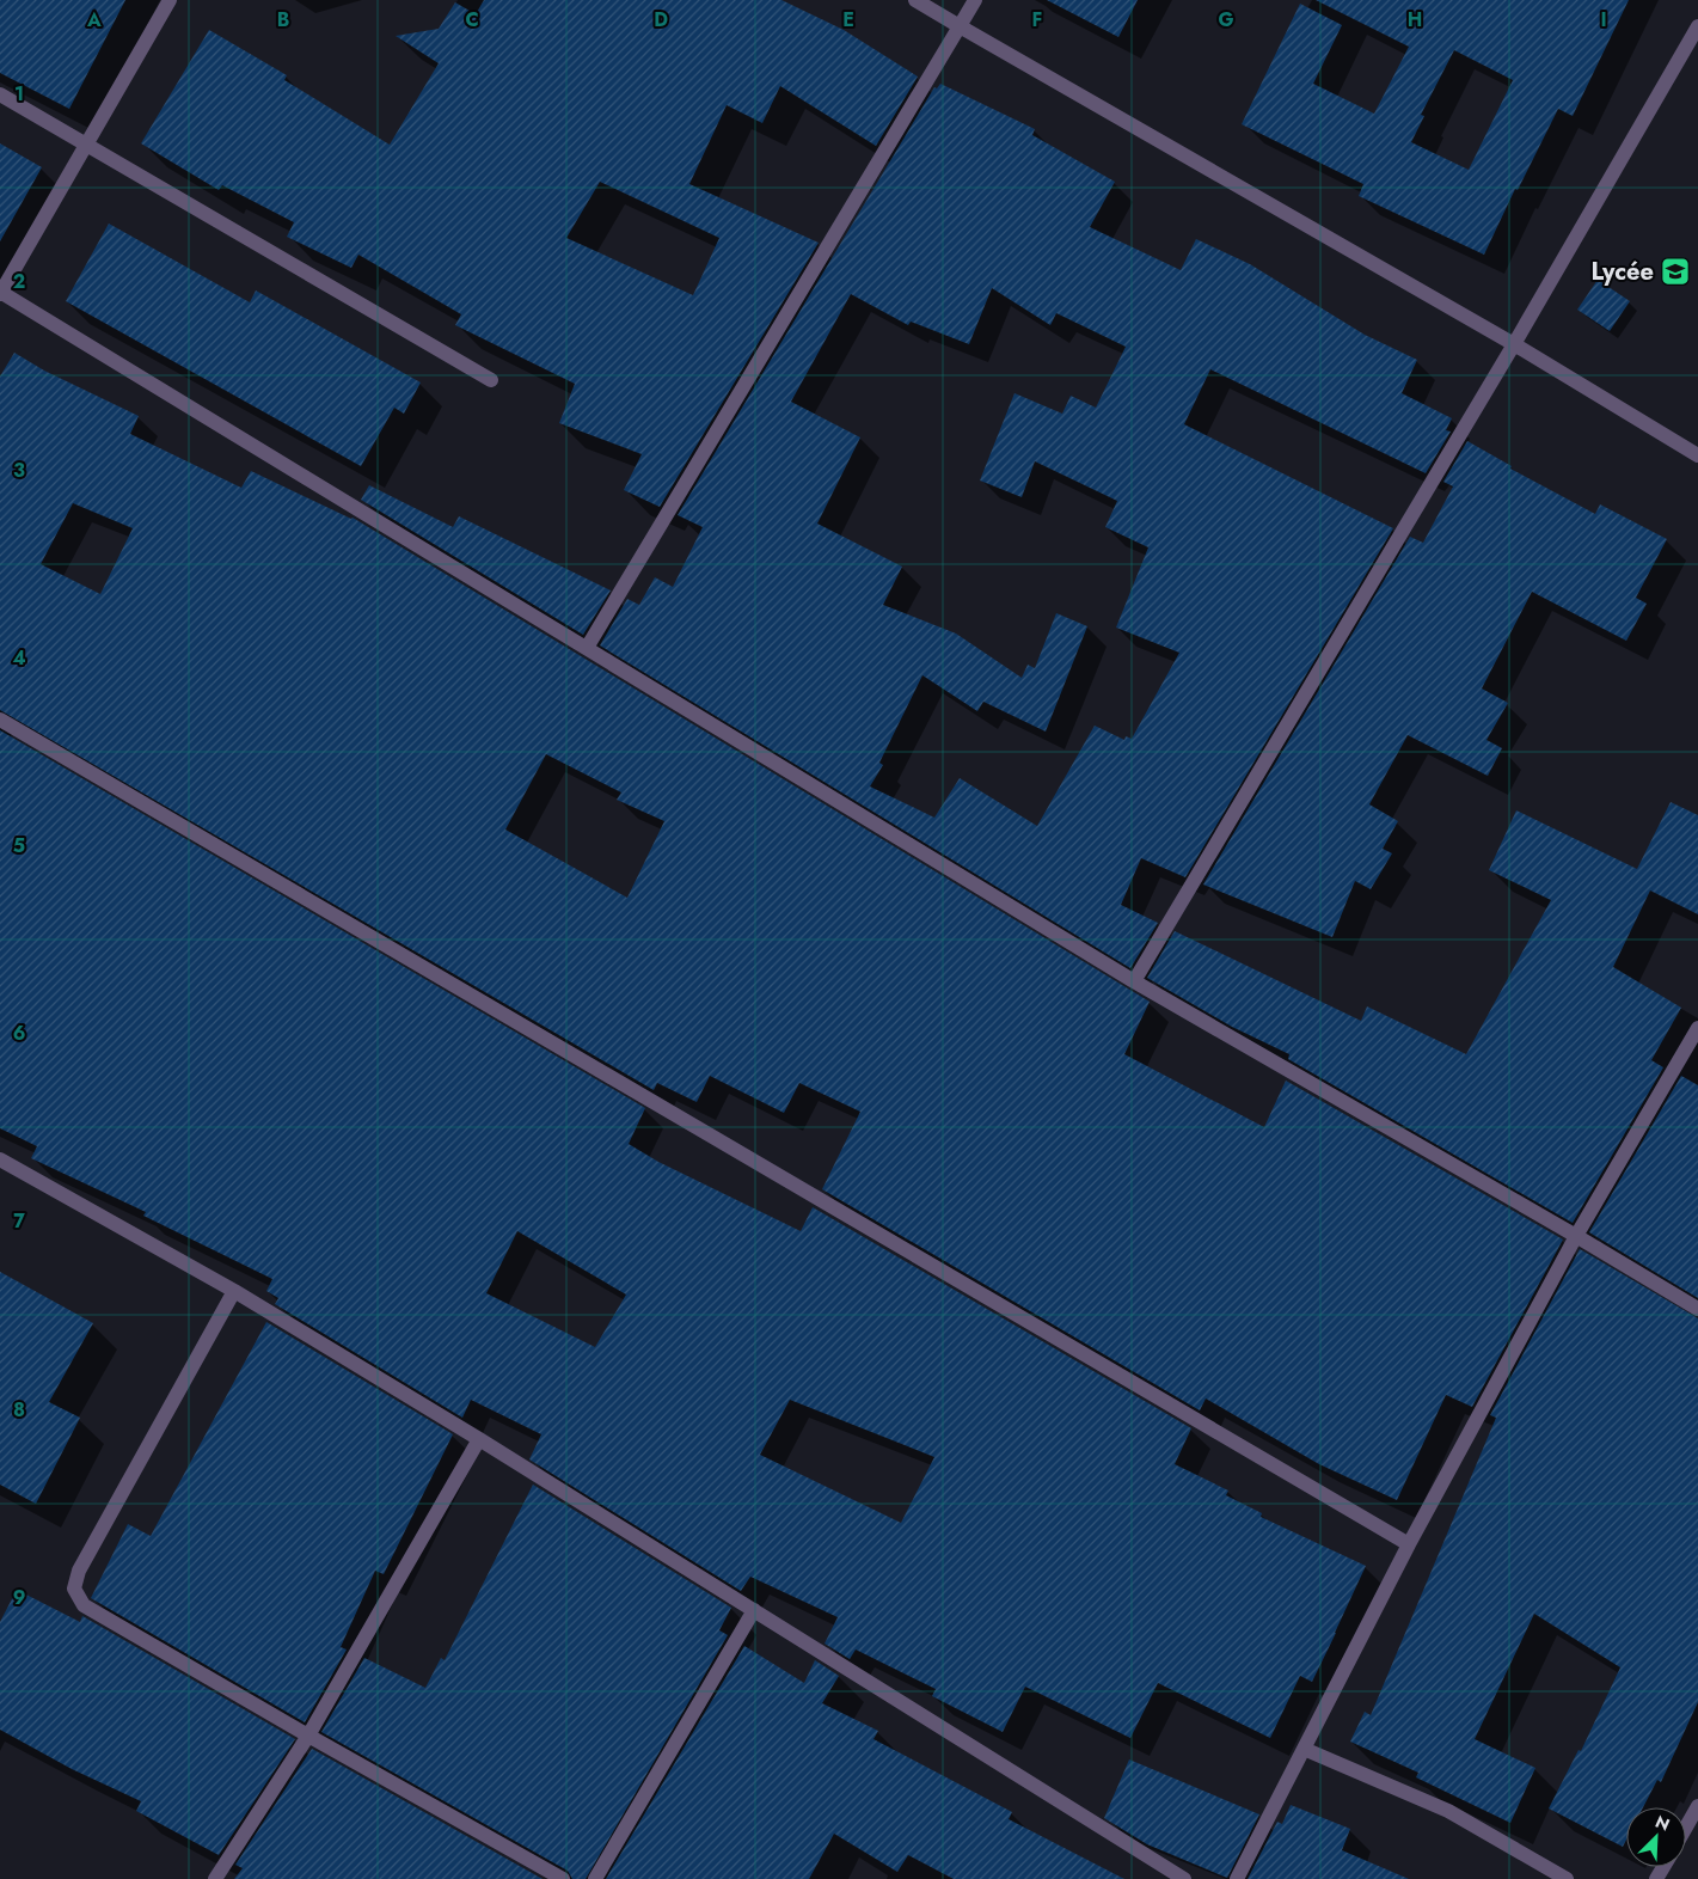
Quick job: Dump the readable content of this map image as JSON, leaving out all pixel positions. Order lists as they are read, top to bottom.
{
  "places": {
    "school or university": ["Lycée"]
  },
  "north": "top right",
  "grid": {
    "columns": [
      "A",
      "B",
      "C",
      "D",
      "E",
      "F",
      "G",
      "H",
      "I"
    ],
    "rows": [
      "1",
      "2",
      "3",
      "4",
      "5",
      "6",
      "7",
      "8",
      "9"
    ]
  }
}
